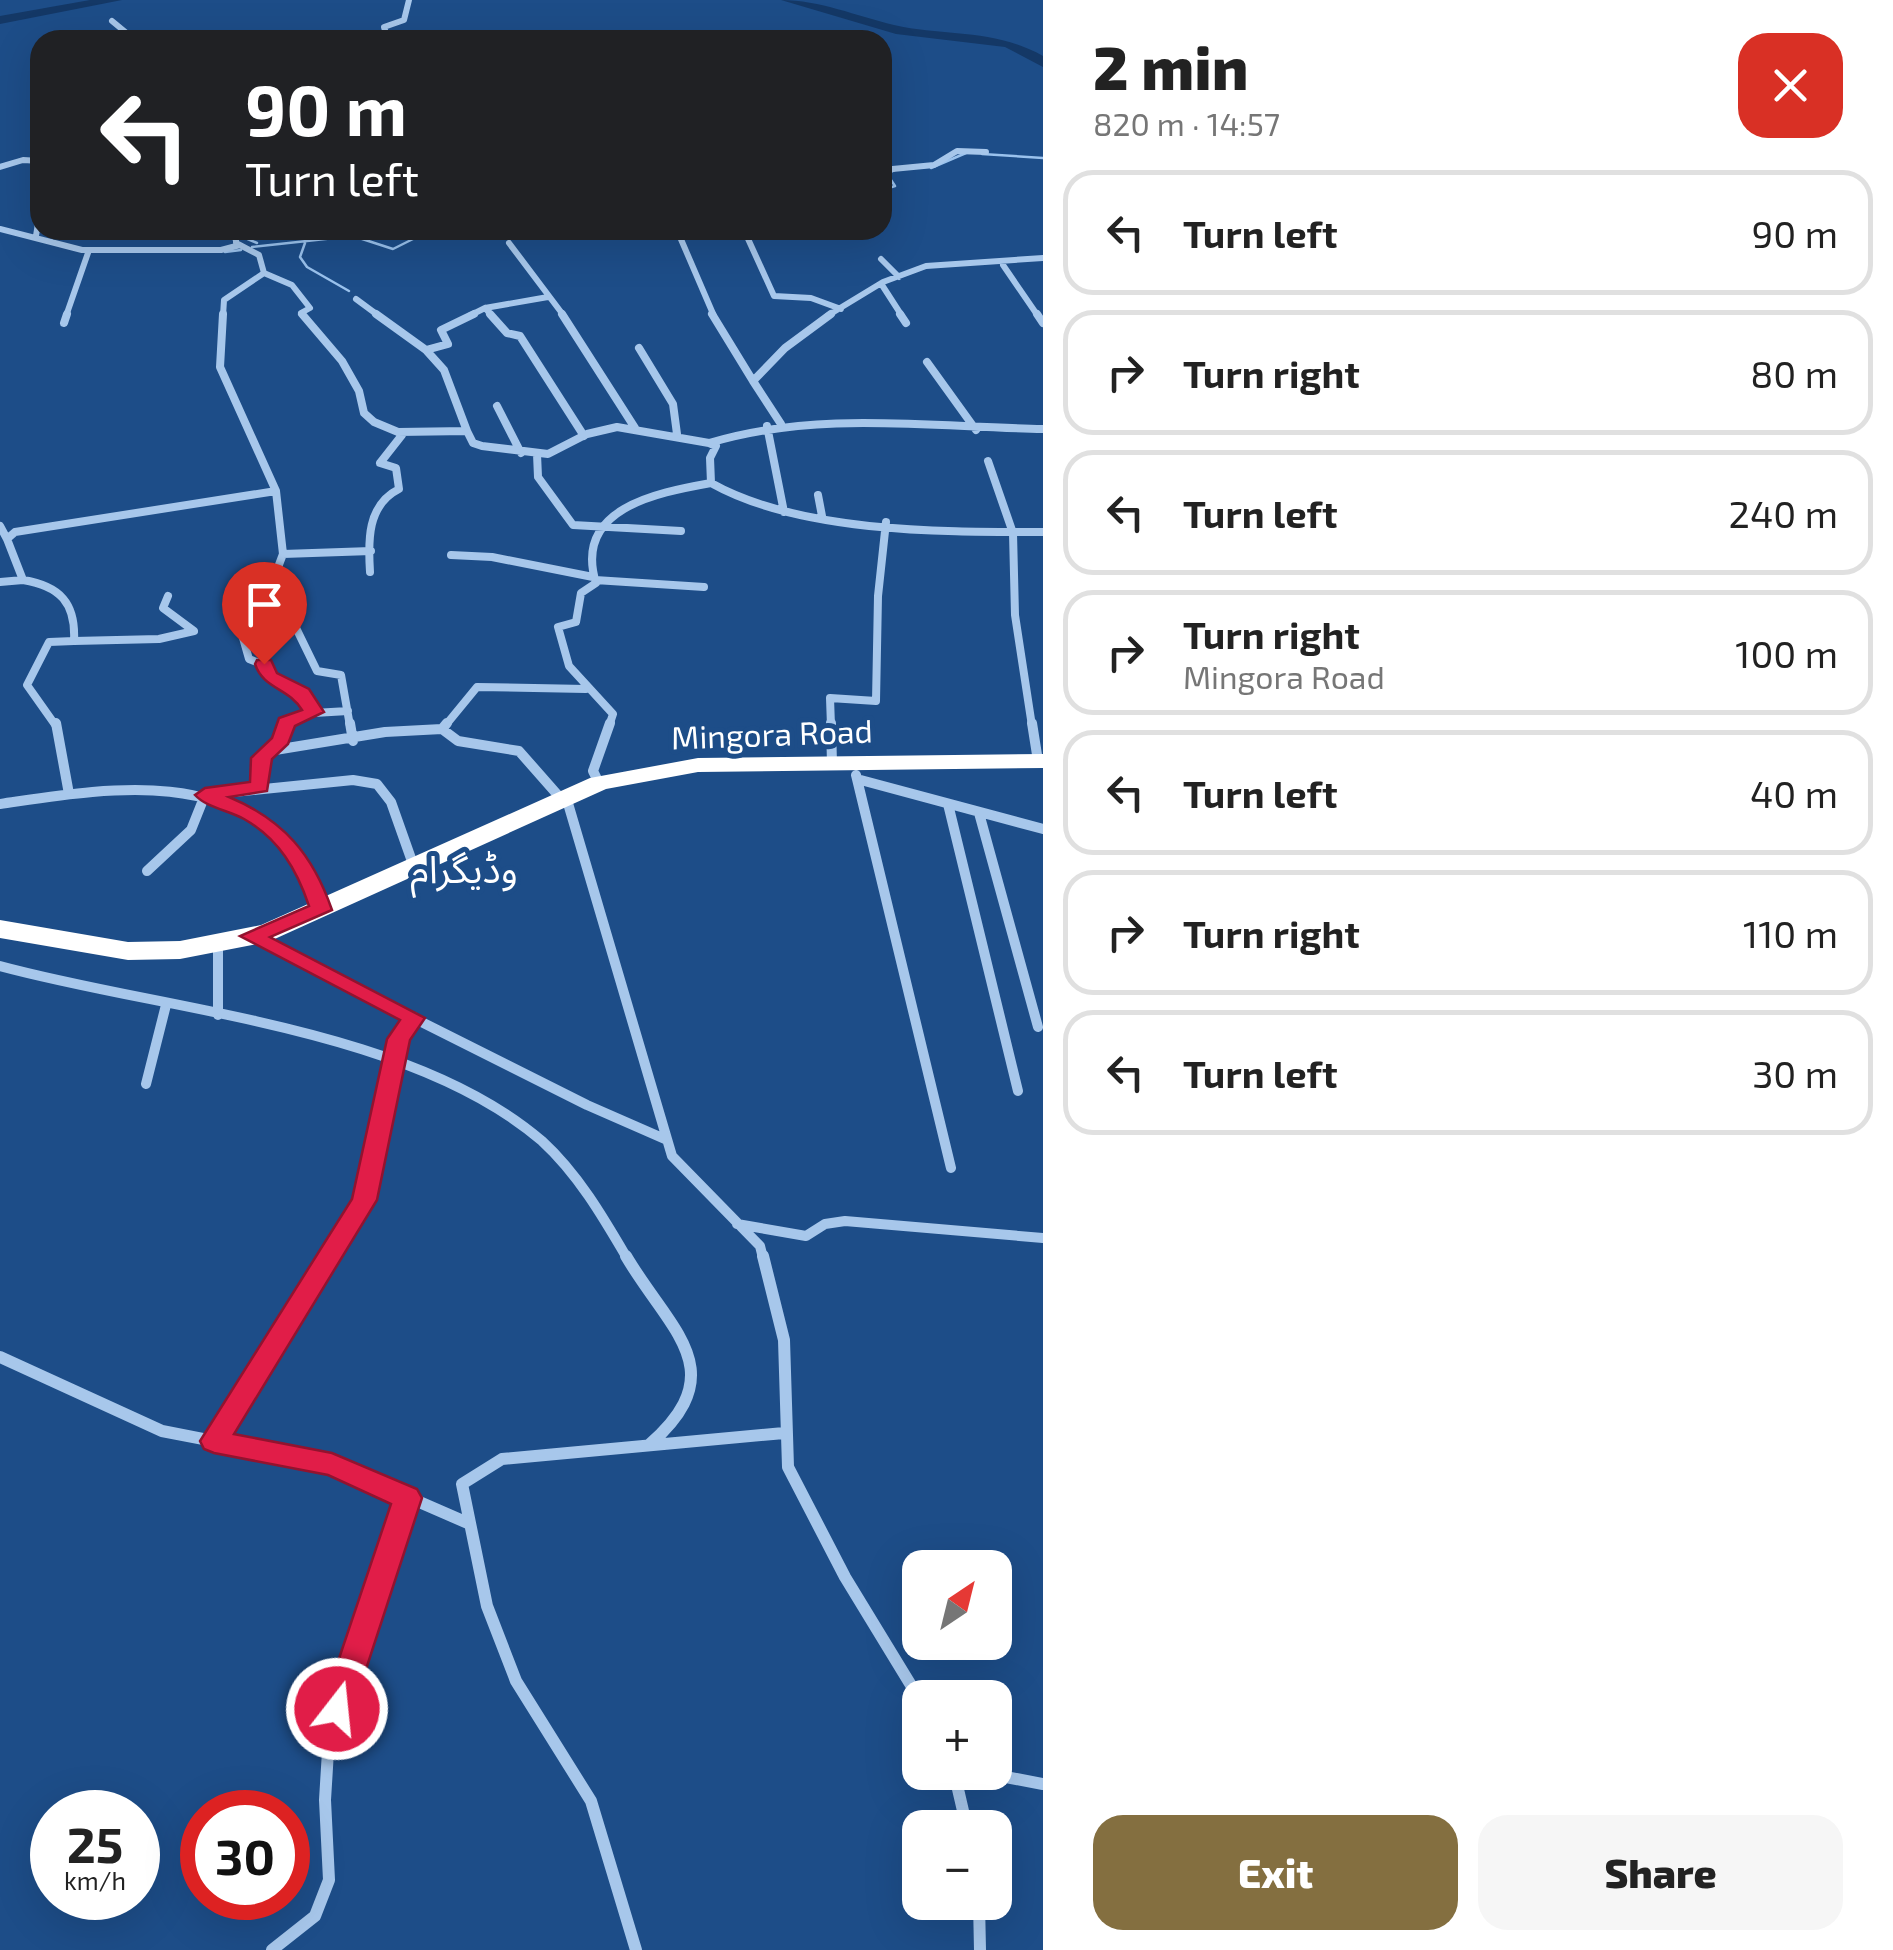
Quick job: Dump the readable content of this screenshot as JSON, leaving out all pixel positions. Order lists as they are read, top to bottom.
{
  "streets": {
    "highway": ["Mingora Road"]
  },
  "districts": ["وڈیگرام"],
  "north": "top right",
  "page": {
    "heading": ["2 min", "820 m · 14:57"],
    "turn": ["90 m", "Turn left"],
    "list": [
      {
        "name": "Turn left",
        "value": "90 m"
      },
      {
        "name": "Turn right",
        "value": "80 m"
      },
      {
        "name": "Turn left",
        "value": "240 m"
      },
      {
        "name": "Turn right",
        "note": "Mingora Road",
        "value": "100 m"
      },
      {
        "name": "Turn left",
        "value": "40 m"
      },
      {
        "name": "Turn right",
        "value": "110 m"
      },
      {
        "name": "Turn left",
        "value": "30 m"
      }
    ],
    "map_buttons": ["+", "−"],
    "speed": "25 km/h",
    "limit": "30",
    "buttons": ["Exit", "Share"]
  }
}
